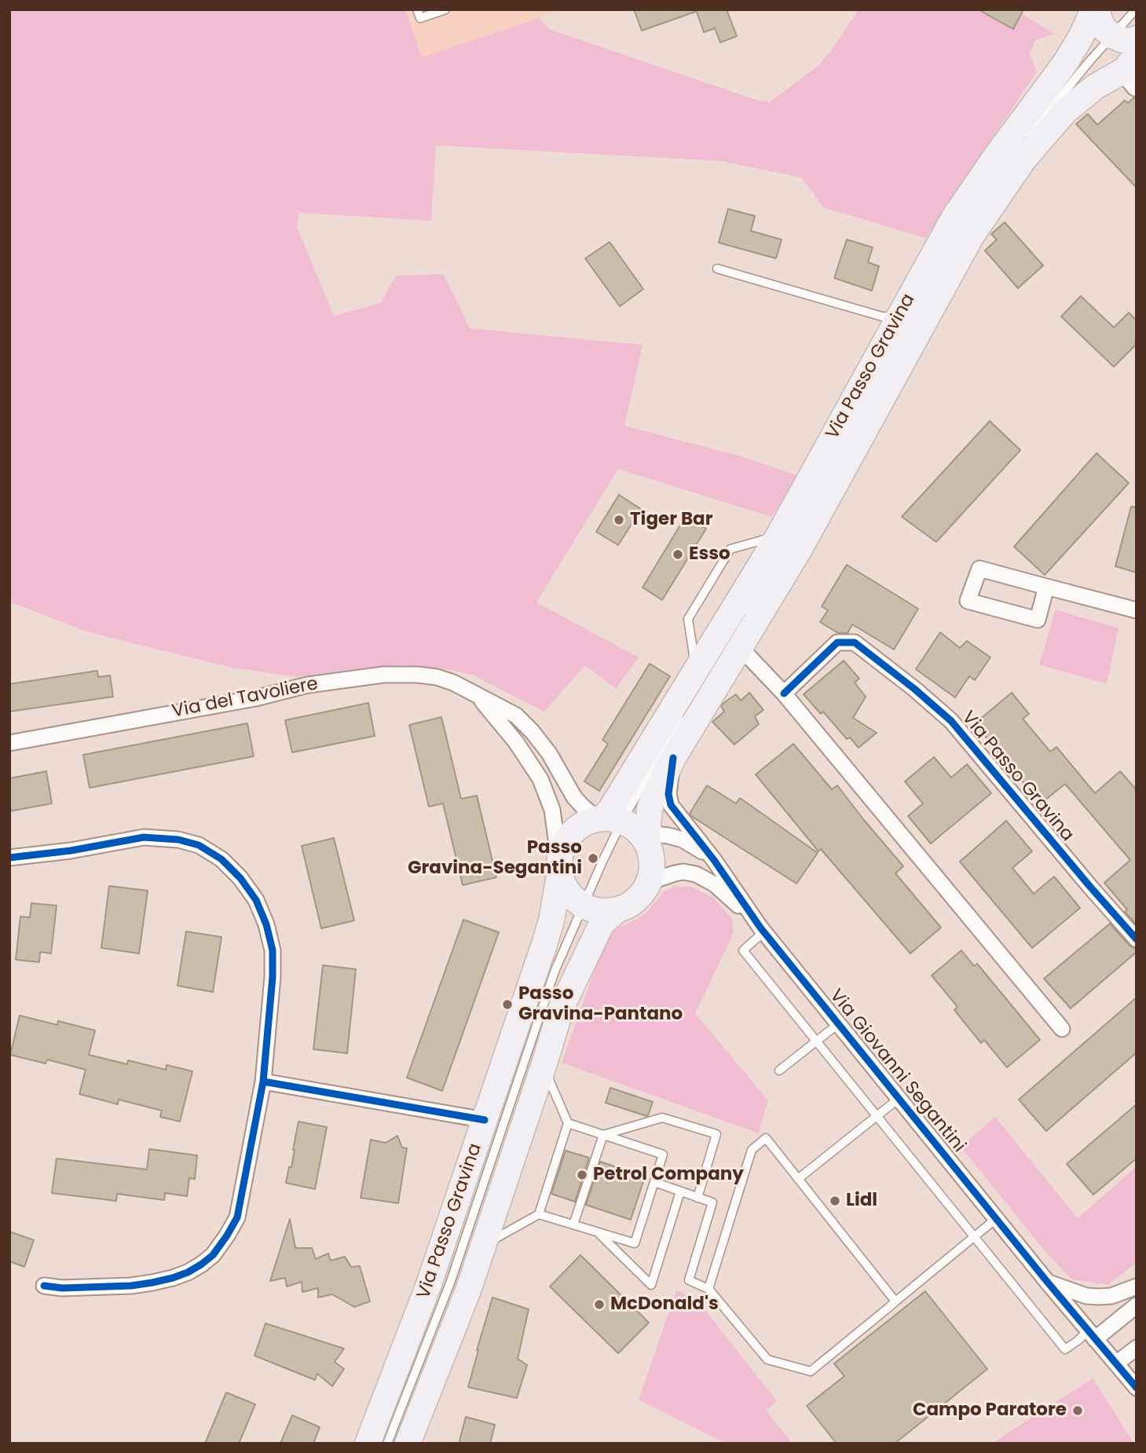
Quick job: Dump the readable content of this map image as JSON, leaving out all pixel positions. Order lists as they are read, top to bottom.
{
  "streets": {
    "main road": ["Via Passo Gravina"],
    "street": ["Via del Tavoliere", "Via Giovanni Segantini"]
  },
  "crossings": [
    ["Via Passo Gravina", "Via Giovanni Segantini"]
  ],
  "places": [
    "Tiger Bar",
    "Esso",
    "Passo Gravina-Segantini",
    "Passo Gravina-Pantano",
    "Petrol Company",
    "Lidl",
    "McDonald's",
    "Campo Paratore"
  ]
}
